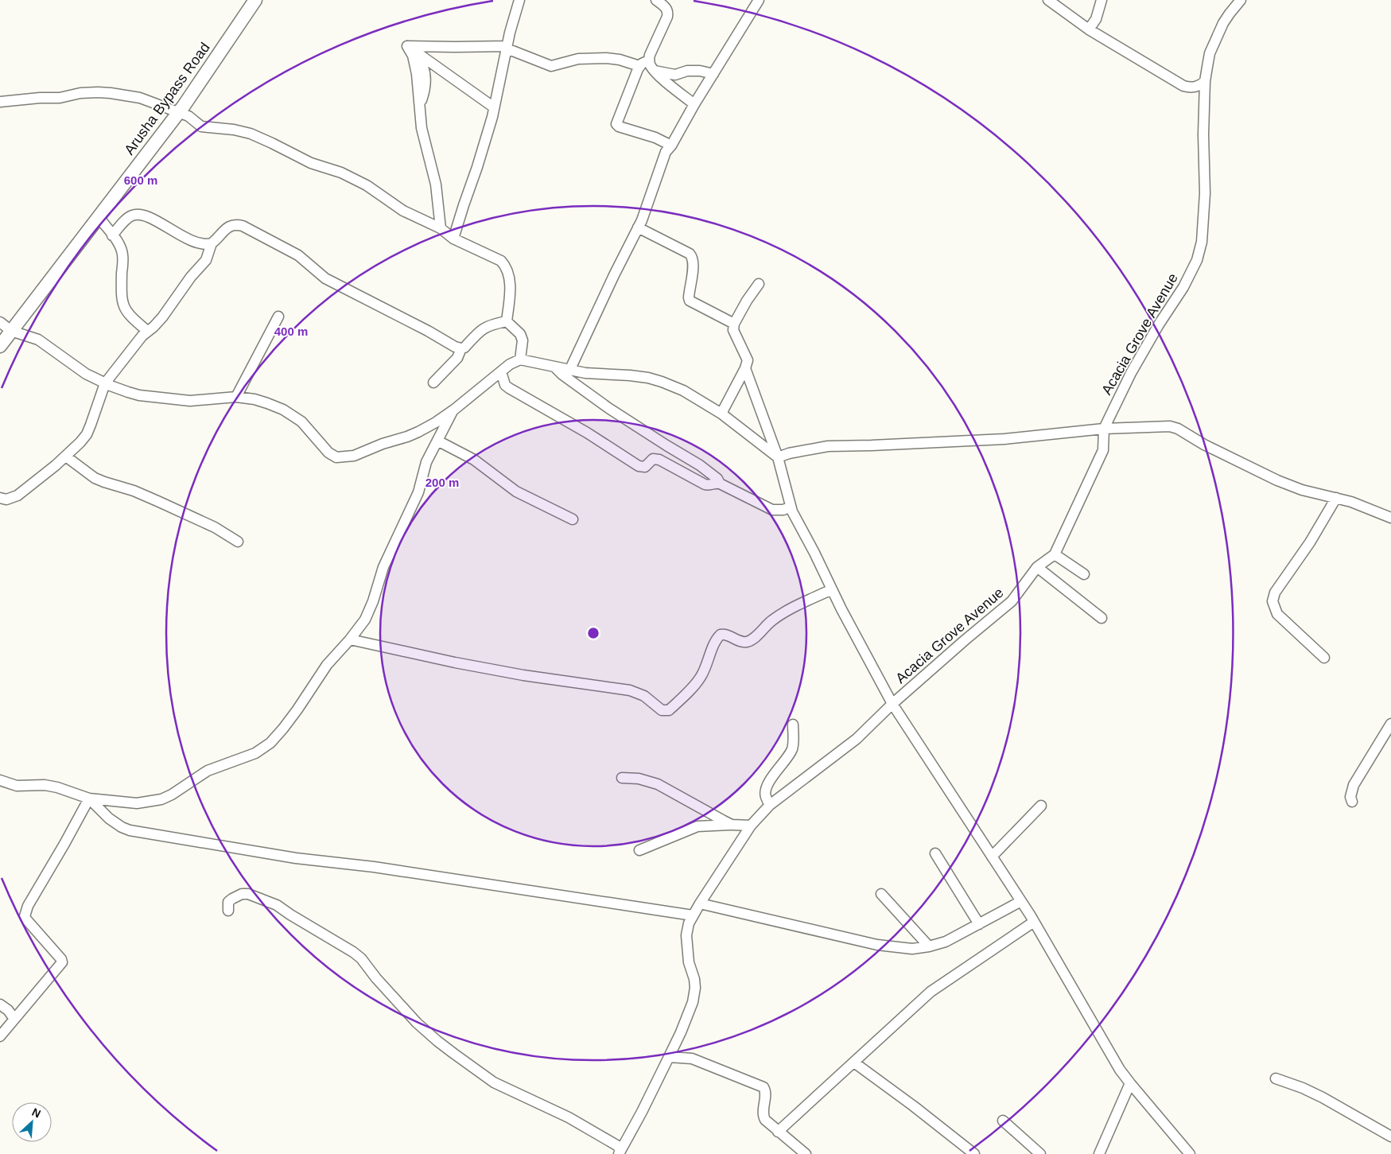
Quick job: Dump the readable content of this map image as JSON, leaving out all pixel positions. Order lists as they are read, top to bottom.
{
  "streets": {
    "main road": ["Arusha Bypass Road"],
    "street": ["Acacia Grove Avenue"]
  },
  "north": "top right",
  "rings": ["600 m", "400 m", "200 m"]
}
